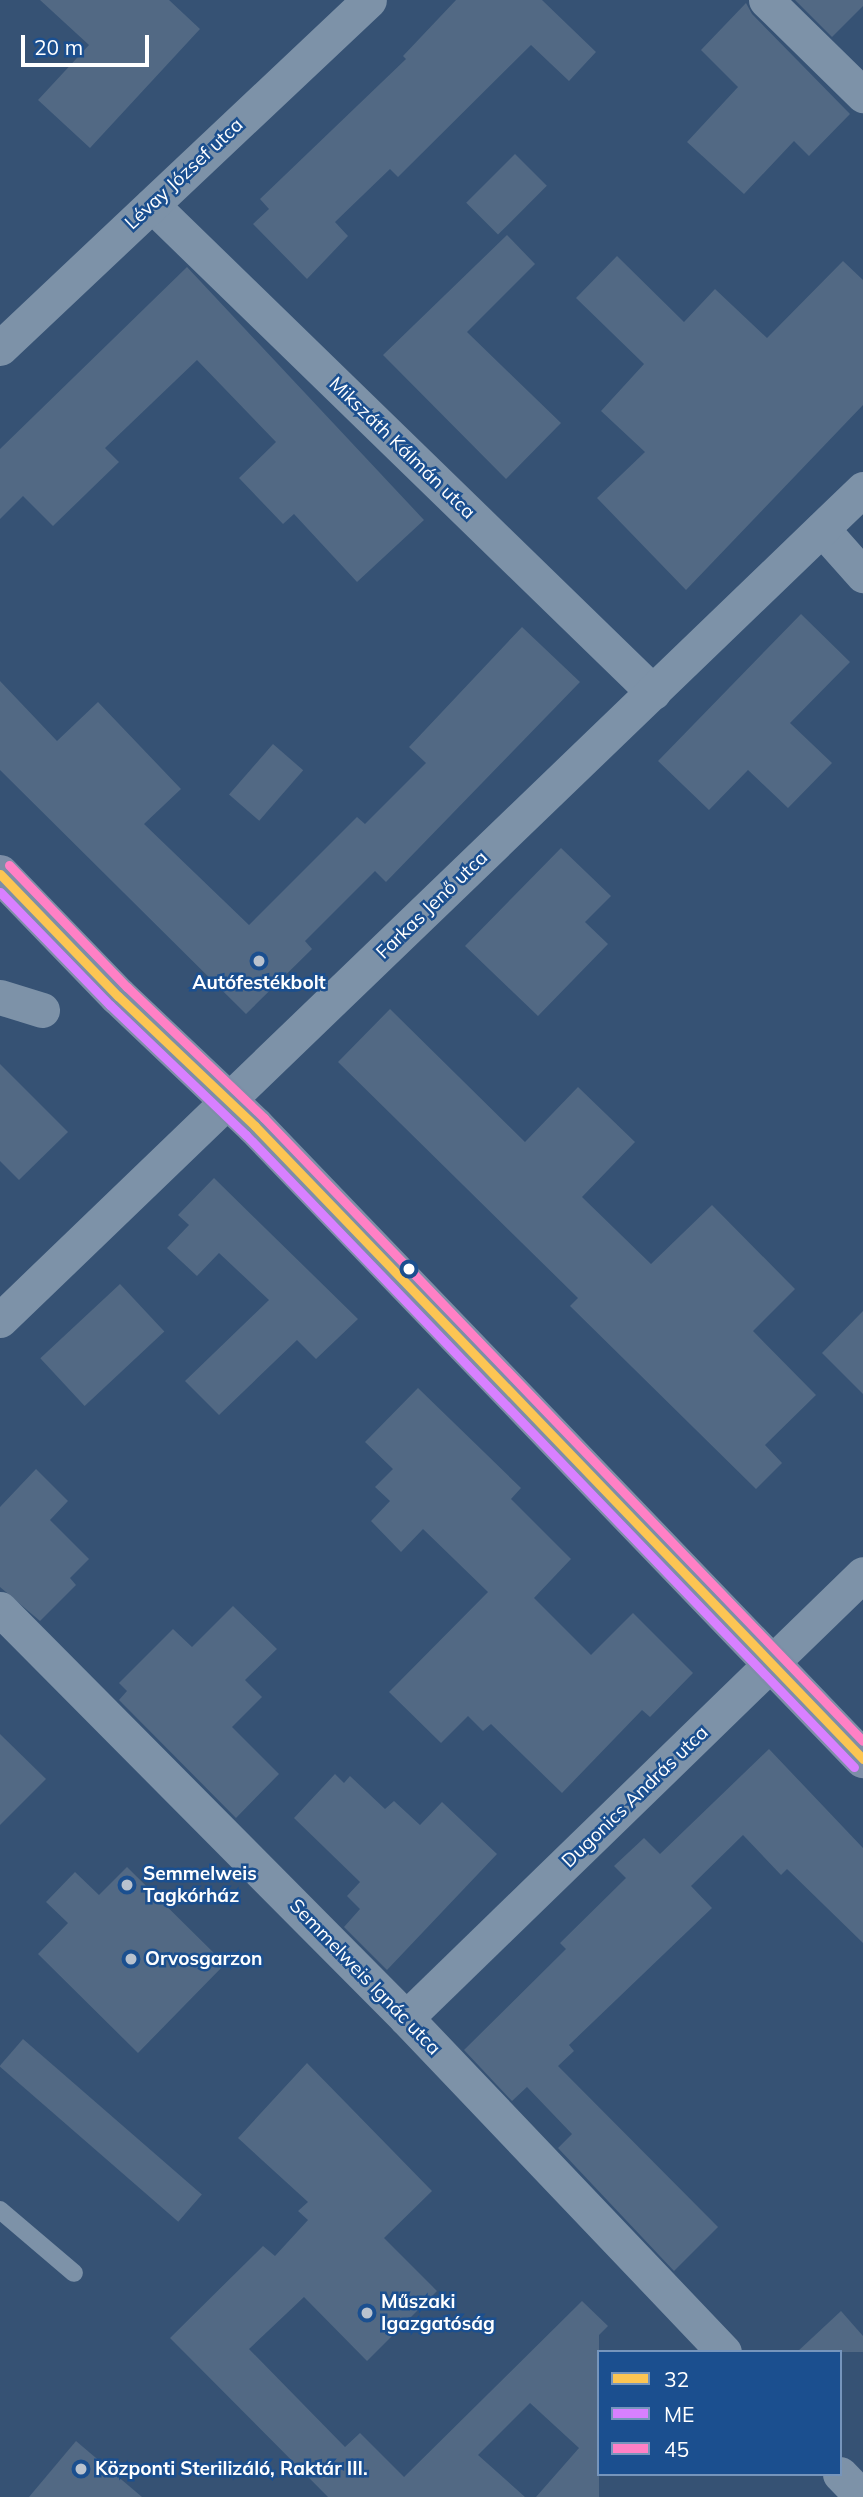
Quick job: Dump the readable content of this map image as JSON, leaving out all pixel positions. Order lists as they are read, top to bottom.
{
  "streets": {
    "street": [
      "Lévay József utca",
      "Mikszáth Kálmán utca",
      "Farkas Jenő utca",
      "Dugonics András utca",
      "Semmelweis Ignác utca"
    ]
  },
  "crossings": [
    ["Lévay József utca", "Mikszáth Kálmán utca"],
    ["Mikszáth Kálmán utca", "Farkas Jenő utca"],
    ["Dugonics András utca", "Semmelweis Ignác utca"]
  ],
  "places": [
    "Autófestékbolt",
    "Semmelweis Tagkórház",
    "Orvosgarzon",
    "Műszaki Igazgatóság",
    "Központi Sterilizáló, Raktár III."
  ],
  "lines": ["transit line 45", "transit line 32", "transit line ME"],
  "legend": ["32", "ME", "45"],
  "scale_bar": "20 m"
}
